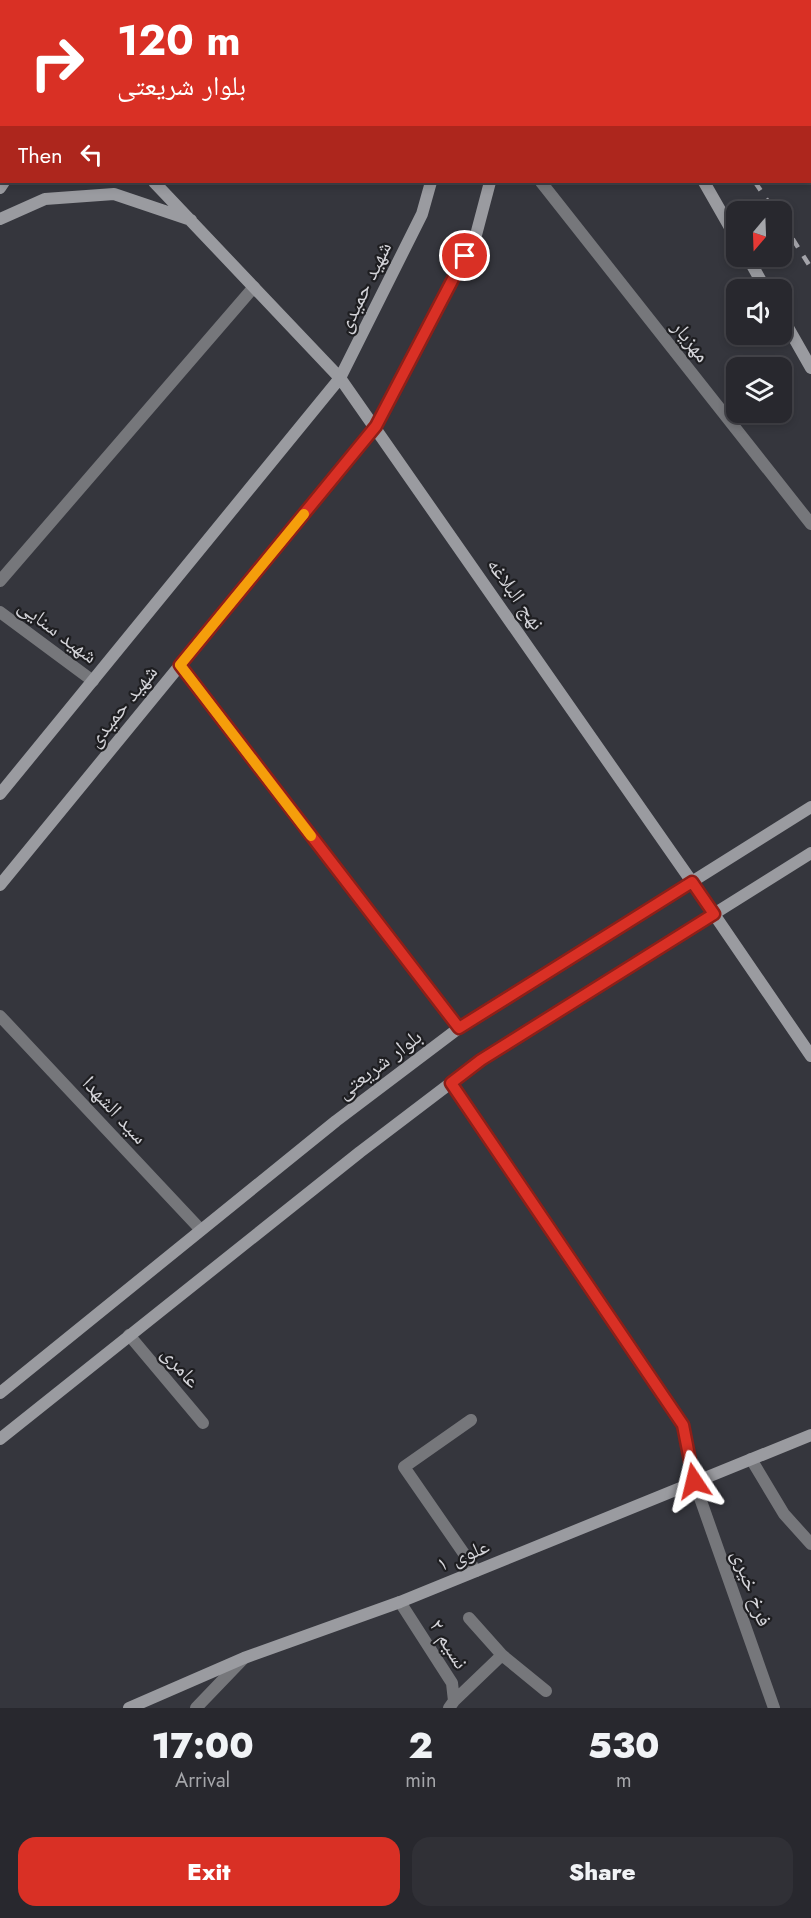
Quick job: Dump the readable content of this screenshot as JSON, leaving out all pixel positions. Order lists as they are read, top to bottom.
{
  "streets": {
    "main road": [
      "شهید حمیدی",
      "نهج البلاغه",
      "بلوار شریعتی",
      "علوی ۱"
    ],
    "street": [
      "مهزیار",
      "شهید سنایی",
      "سید الشهدا",
      "عامری",
      "فرخ خیری",
      "نسیم ۲"
    ]
  },
  "crossings": [
    ["شهید حمیدی", "نهج البلاغه"],
    ["شهید حمیدی", "شهید سنایی"],
    ["نهج البلاغه", "بلوار شریعتی"],
    ["بلوار شریعتی", "سید الشهدا"],
    ["علوی ۱", "فرخ خیری"],
    ["علوی ۱", "نسیم ۲"]
  ],
  "north": "bottom",
  "page": {
    "turn": ["120 m", "بلوار شریعتی"],
    "then": "Then",
    "eta": [
      "17:00",
      "Arrival",
      "2",
      "min",
      "530",
      "m"
    ],
    "buttons": ["Exit", "Share"]
  }
}
